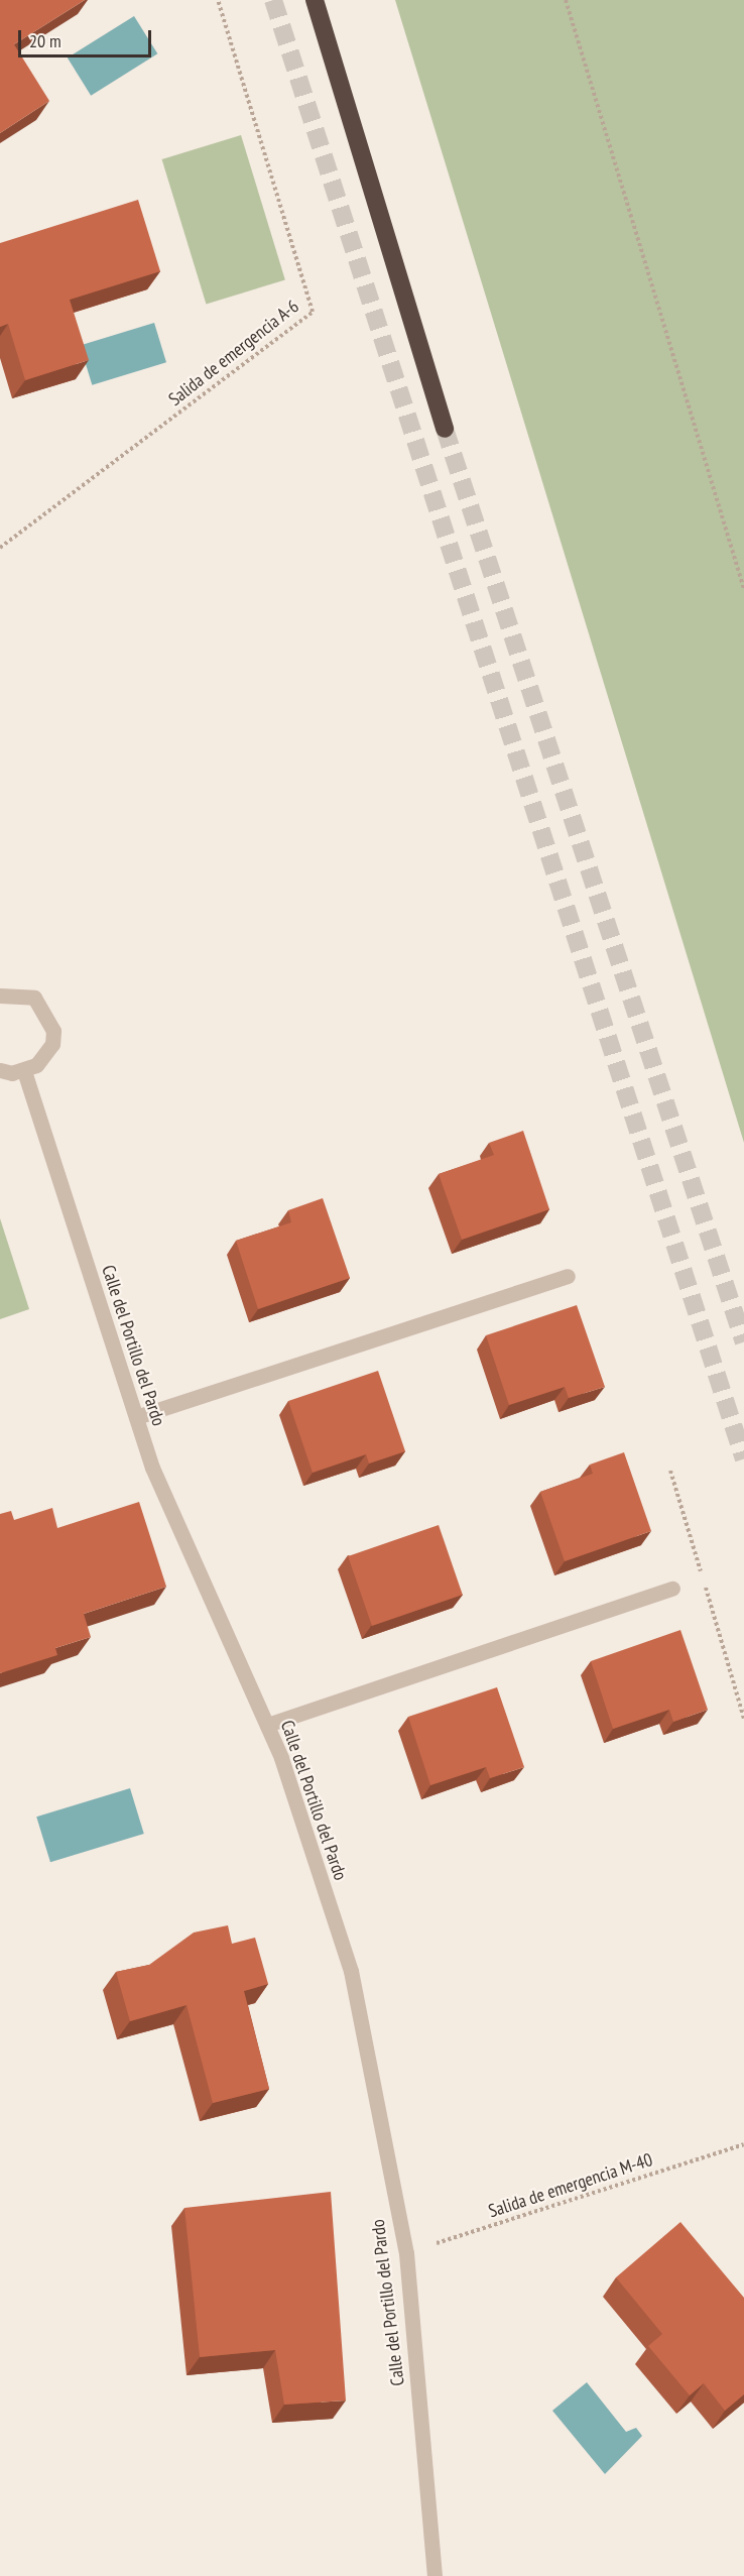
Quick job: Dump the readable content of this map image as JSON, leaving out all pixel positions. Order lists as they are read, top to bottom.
{
  "streets": {
    "street": ["Calle del Portillo del Pardo"],
    "path": ["Salida de emergencia A-6", "Salida de emergencia M-40"]
  },
  "crossings": [
    ["Calle del Portillo del Pardo", "Salida de emergencia M-40"]
  ],
  "scale_bar": "20 m"
}
